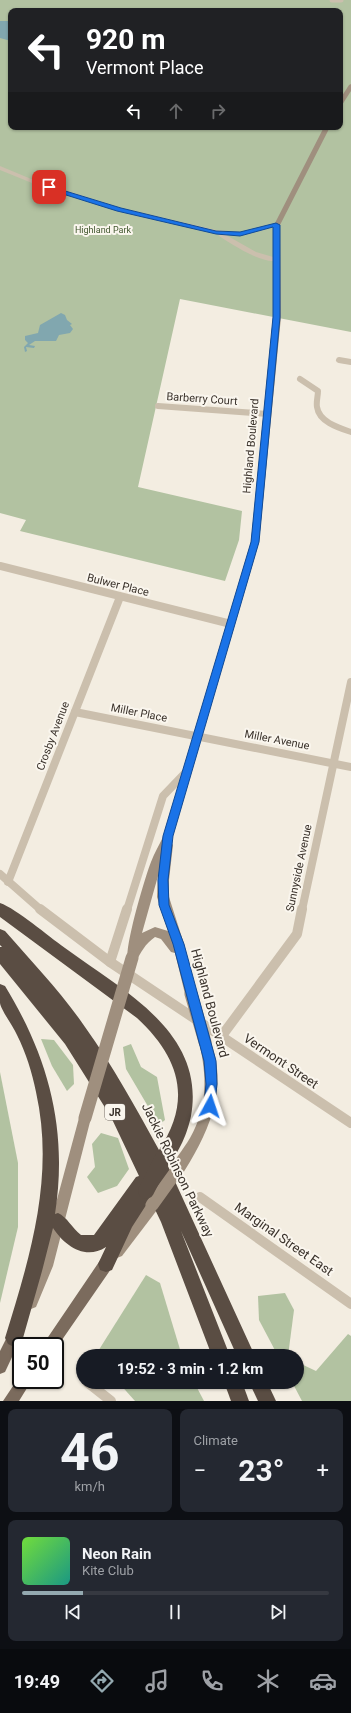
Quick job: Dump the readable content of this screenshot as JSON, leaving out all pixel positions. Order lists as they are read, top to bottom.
{
  "streets": {
    "highway": ["JR", "Jackie Robinson Parkway"],
    "main road": ["Highland Boulevard"],
    "street": [
      "Barberry Court",
      "Bulwer Place",
      "Miller Place",
      "Crosby Avenue",
      "Miller Avenue",
      "Sunnyside Avenue",
      "Vermont Street",
      "Marginal Street East"
    ]
  },
  "crossings": [
    ["Barberry Court", "Highland Boulevard"],
    ["Highland Boulevard", "Bulwer Place"],
    ["Highland Boulevard", "Miller Place"],
    ["Highland Boulevard", "Miller Avenue"],
    ["Highland Boulevard", "Vermont Street"],
    ["Bulwer Place", "Crosby Avenue"],
    ["Miller Place", "Crosby Avenue"],
    ["Miller Place", "Miller Avenue"],
    ["Miller Avenue", "Sunnyside Avenue"],
    ["Sunnyside Avenue", "Vermont Street"]
  ],
  "parks": ["Highland Park"],
  "page": {
    "turn": ["920 m", "Vermont Place"],
    "limit": "50",
    "trip": "19:52 · 3 min · 1.2 km",
    "tile": [
      ["46", "km/h"],
      "Climate"
    ],
    "heat": ["−", "23°", "+"],
    "song": ["Neon Rain", "Kite Club"],
    "tabs": "19:49"
  }
}
